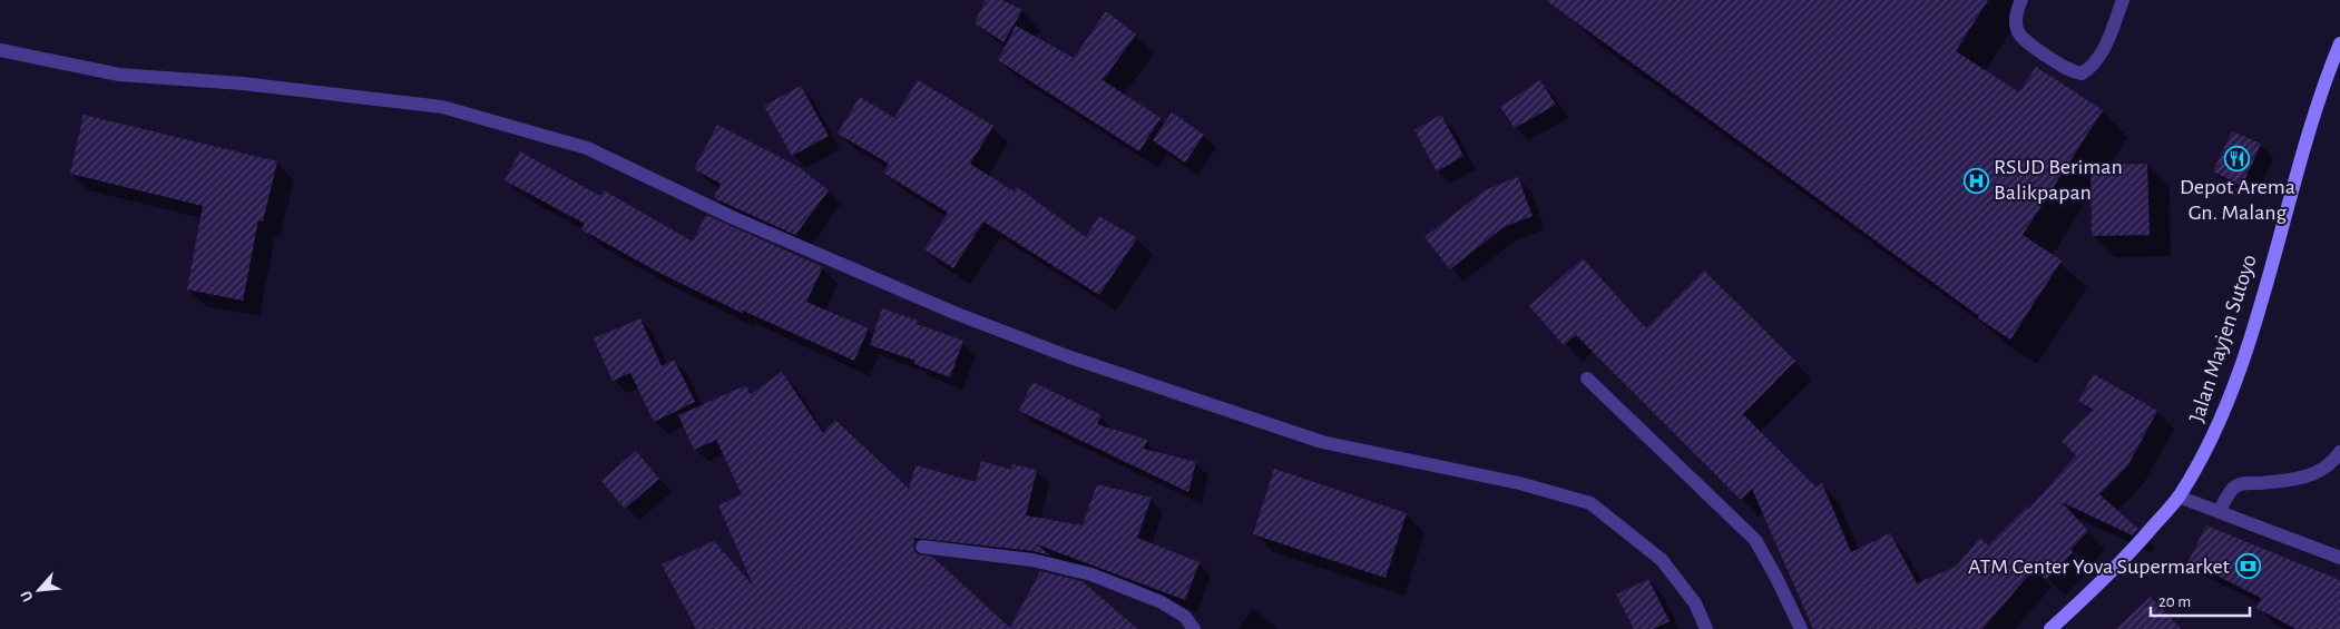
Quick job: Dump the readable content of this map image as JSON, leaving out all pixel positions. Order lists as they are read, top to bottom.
{
  "streets": {
    "main road": ["Jalan Mayjen Sutoyo"]
  },
  "places": {
    "restaurant": ["Depot Arema Gn. Malang"],
    "hospital": ["RSUD Beriman Balikpapan"],
    "bank": ["ATM Center Yova Supermarket"]
  },
  "scale_bar": "20 m",
  "north": "bottom left"
}
